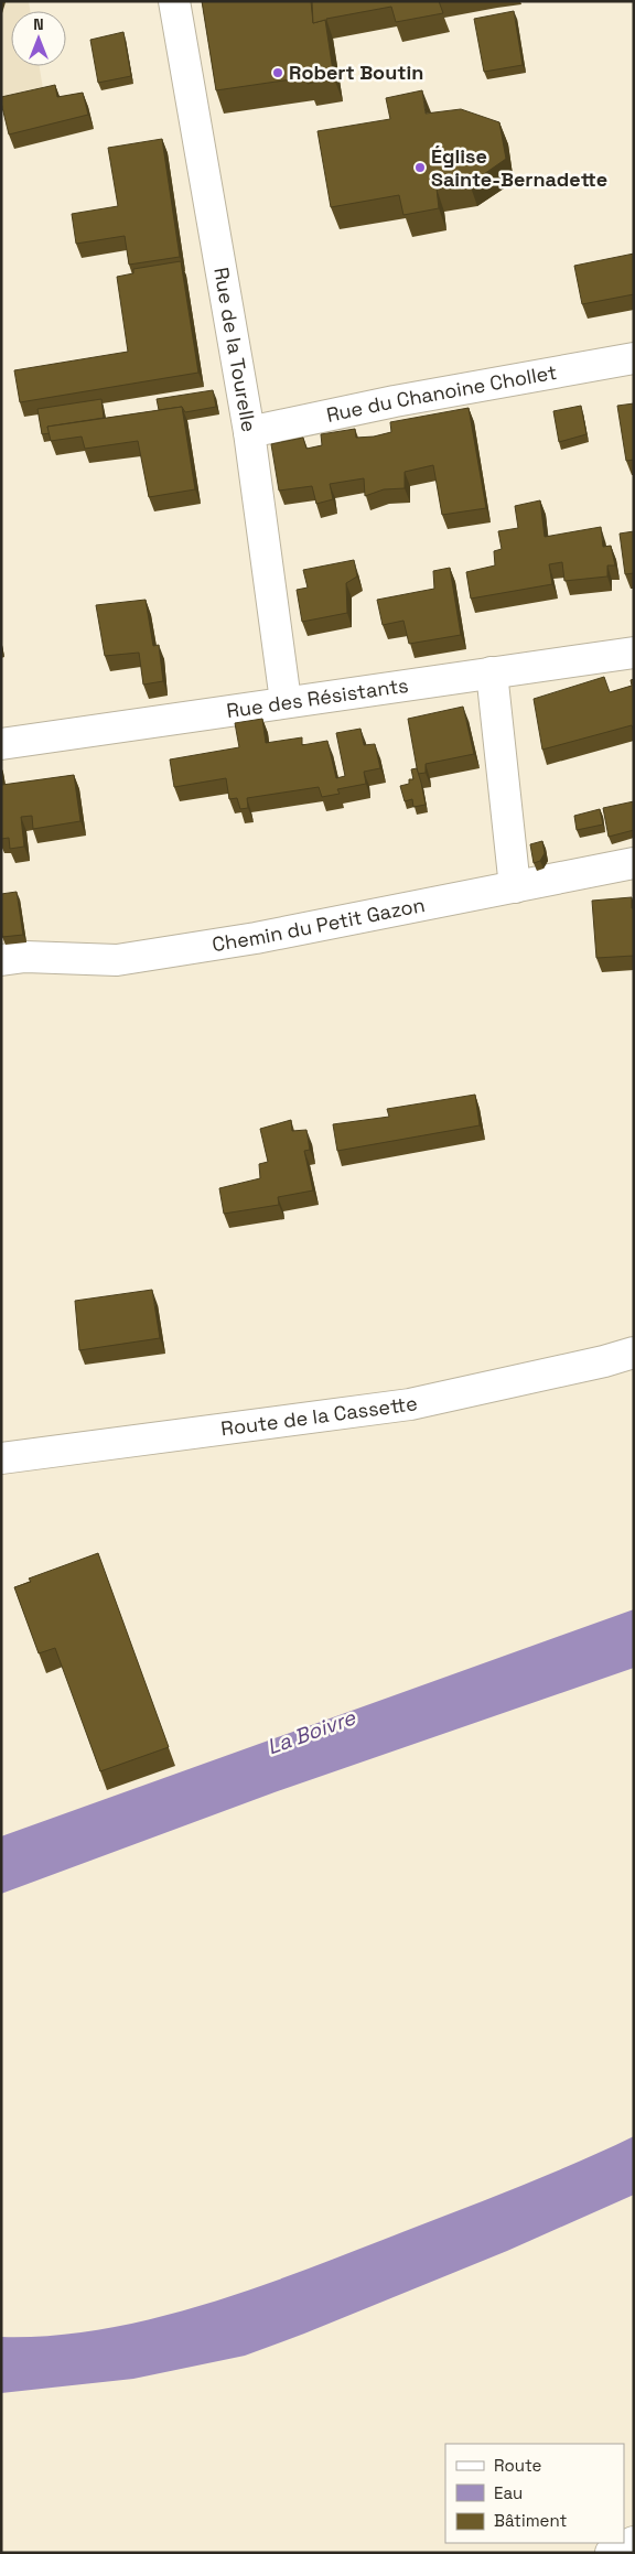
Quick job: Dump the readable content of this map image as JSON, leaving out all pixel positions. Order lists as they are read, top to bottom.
{
  "streets": {
    "street": [
      "Rue de la Tourelle",
      "Rue du Chanoine Chollet",
      "Rue des Résistants",
      "Chemin du Petit Gazon",
      "Route de la Cassette"
    ]
  },
  "crossings": [
    ["Rue de la Tourelle", "Rue du Chanoine Chollet"],
    ["Rue de la Tourelle", "Rue des Résistants"]
  ],
  "water": ["La Boivre"],
  "places": ["Robert Boutin", "Église Sainte-Bernadette"],
  "legend": ["Route", "Eau", "Bâtiment"],
  "north": "top"
}
